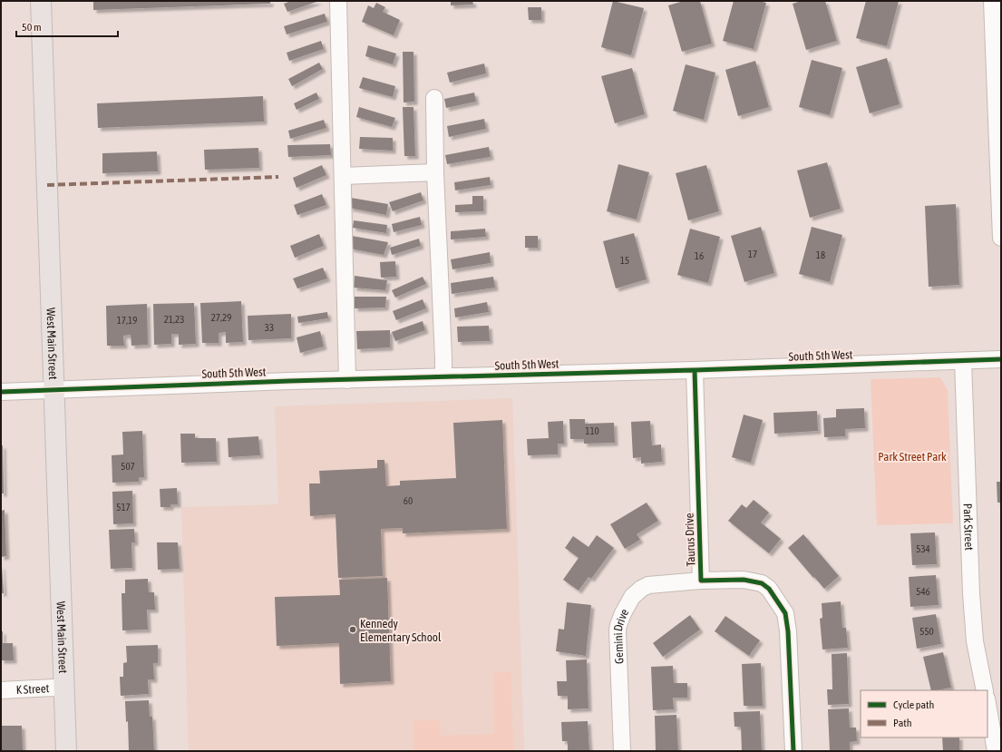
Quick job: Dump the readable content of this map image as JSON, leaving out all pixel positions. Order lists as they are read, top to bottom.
{
  "streets": {
    "main road": ["West Main Street"],
    "street": [
      "South 5th West",
      "Park Street",
      "Taurus Drive",
      "Gemini Drive",
      "K Street"
    ]
  },
  "crossings": [
    ["West Main Street", "South 5th West"],
    ["West Main Street", "K Street"],
    ["South 5th West", "Park Street"],
    ["South 5th West", "Taurus Drive"],
    ["Taurus Drive", "Gemini Drive"]
  ],
  "parks": ["Park Street Park"],
  "places": ["Kennedy Elementary School"],
  "house_numbers": [
    "17",
    "18",
    "16",
    "15",
    "27,29",
    "21,23",
    "17,19",
    "33",
    "110",
    "507",
    "60",
    "517",
    "534",
    "546",
    "550"
  ],
  "legend": ["Cycle path", "Path"],
  "scale_bar": "50 m"
}
